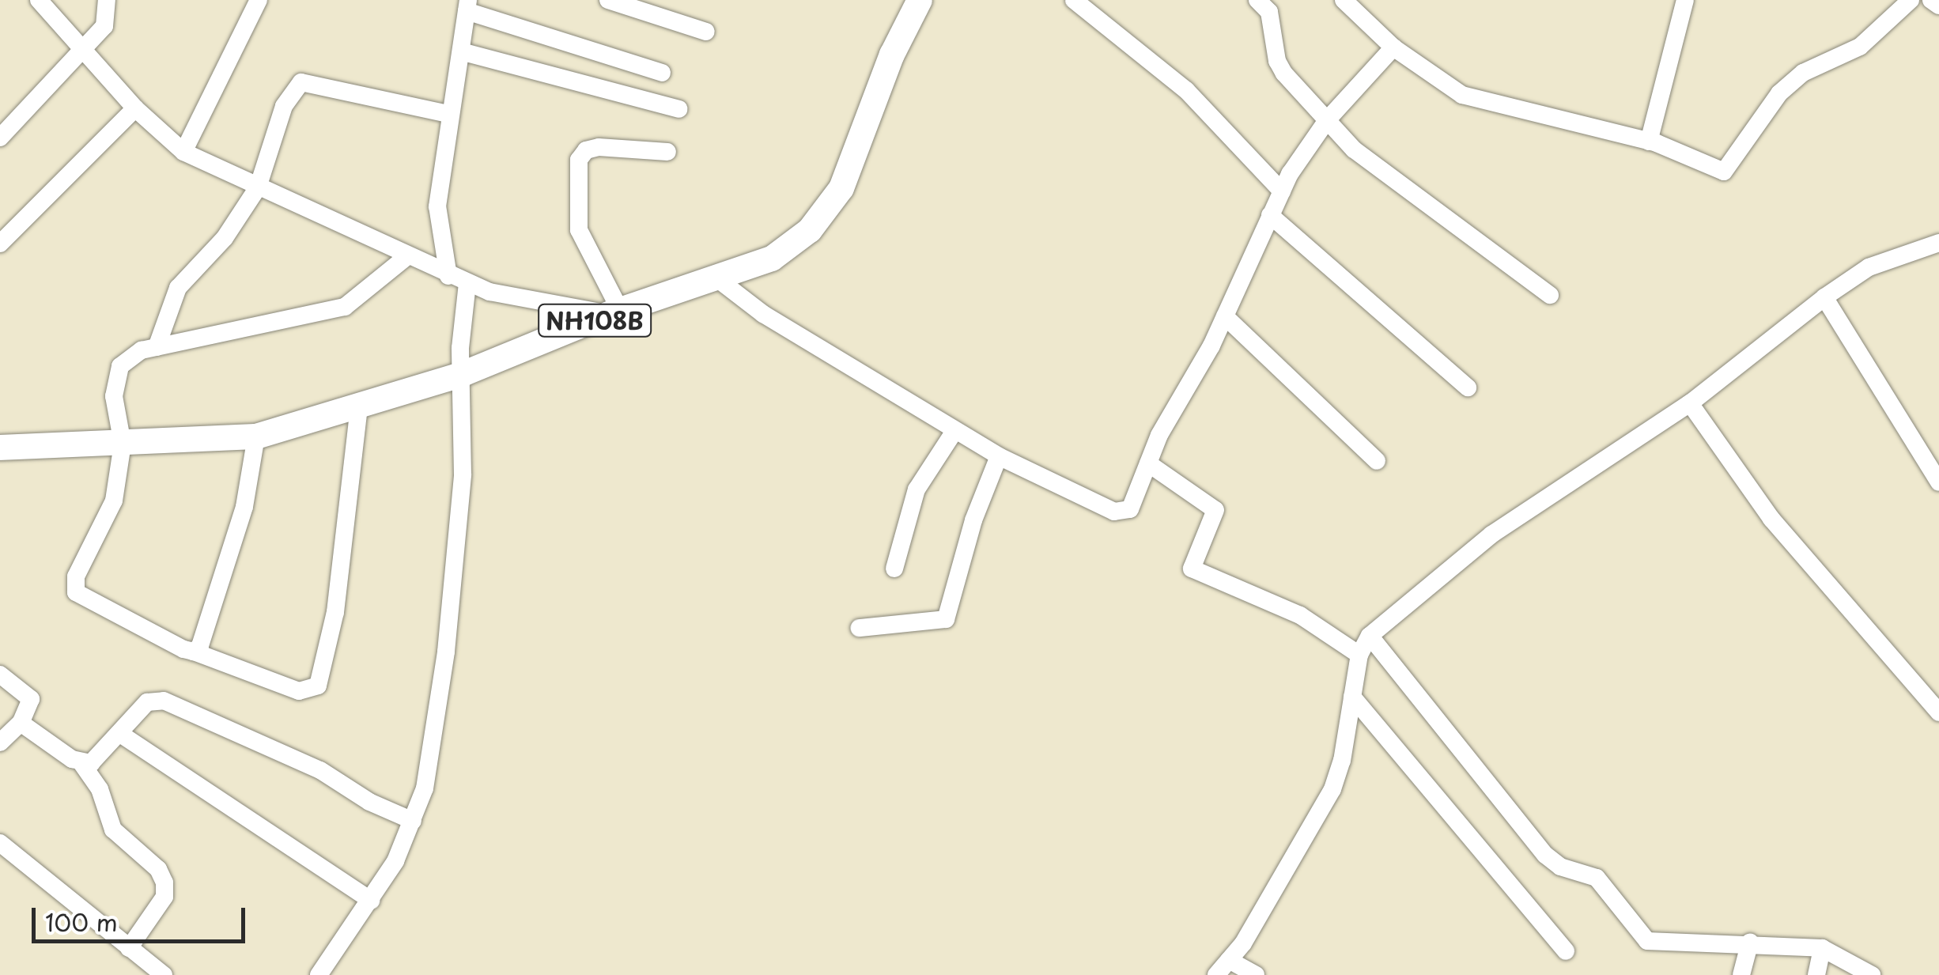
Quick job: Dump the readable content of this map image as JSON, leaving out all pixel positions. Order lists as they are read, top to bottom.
{
  "streets": {
    "highway": ["NH108B"]
  },
  "scale_bar": "100 m"
}
